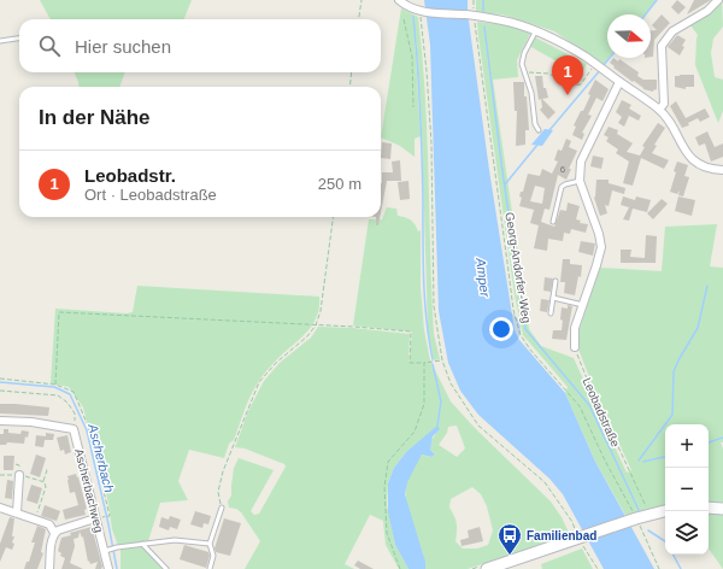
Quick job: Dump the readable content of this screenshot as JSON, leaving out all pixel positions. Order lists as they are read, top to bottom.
{
  "streets": {
    "street": ["Ascherbachweg"],
    "path": ["Georg-Andorfer-Weg", "Leobadstraße"]
  },
  "water": ["Amper", "Ascherbach"],
  "places": {
    "bus stop": ["Familienbad"]
  },
  "house_numbers": ["6"],
  "north": "right",
  "page": {
    "search": "Hier suchen",
    "pins": "1",
    "heading": "In der Nähe",
    "list": [
      {
        "mark": "1",
        "name": "Leobadstr.",
        "note": "Ort · Leobadstraße",
        "value": "250 m"
      }
    ],
    "map_buttons": ["+", "−"]
  }
}
